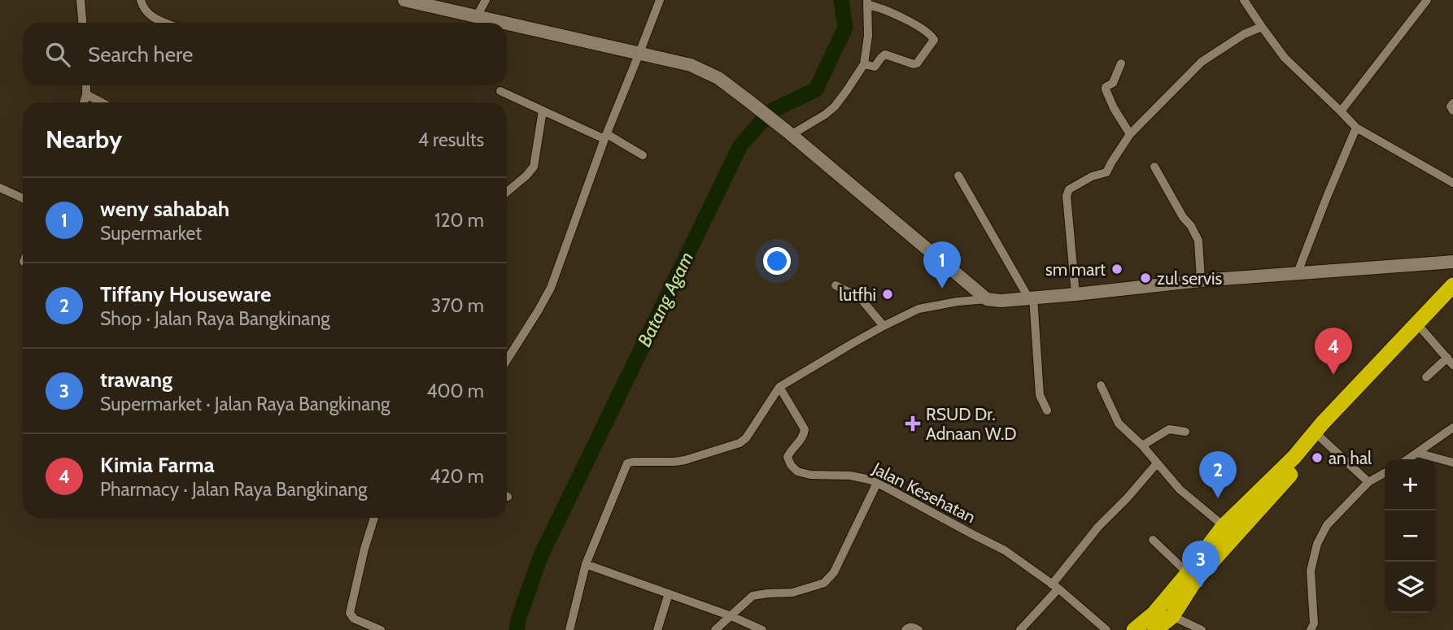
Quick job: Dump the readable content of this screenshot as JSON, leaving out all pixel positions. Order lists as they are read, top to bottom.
{
  "streets": {
    "street": ["Jalan Kesehatan"]
  },
  "water": ["Batang Agam"],
  "places": {
    "other": [
      "sm mart",
      "zul servis",
      "lutfhi",
      "an hal"
    ],
    "health": ["RSUD Dr. Adnaan W.D"]
  },
  "page": {
    "search": "Search here",
    "heading": ["Nearby", "4 results"],
    "list": [
      {
        "mark": "1",
        "name": "weny sahabah",
        "note": "Supermarket",
        "value": "120 m"
      },
      {
        "mark": "2",
        "name": "Tiffany Houseware",
        "note": "Shop · Jalan Raya Bangkinang",
        "value": "370 m"
      },
      {
        "mark": "3",
        "name": "trawang",
        "note": "Supermarket · Jalan Raya Bangkinang",
        "value": "400 m"
      },
      {
        "mark": "4",
        "name": "Kimia Farma",
        "note": "Pharmacy · Jalan Raya Bangkinang",
        "value": "420 m"
      }
    ],
    "pins": [
      "1",
      "4",
      "2",
      "3"
    ],
    "map_buttons": ["+", "−"]
  }
}
